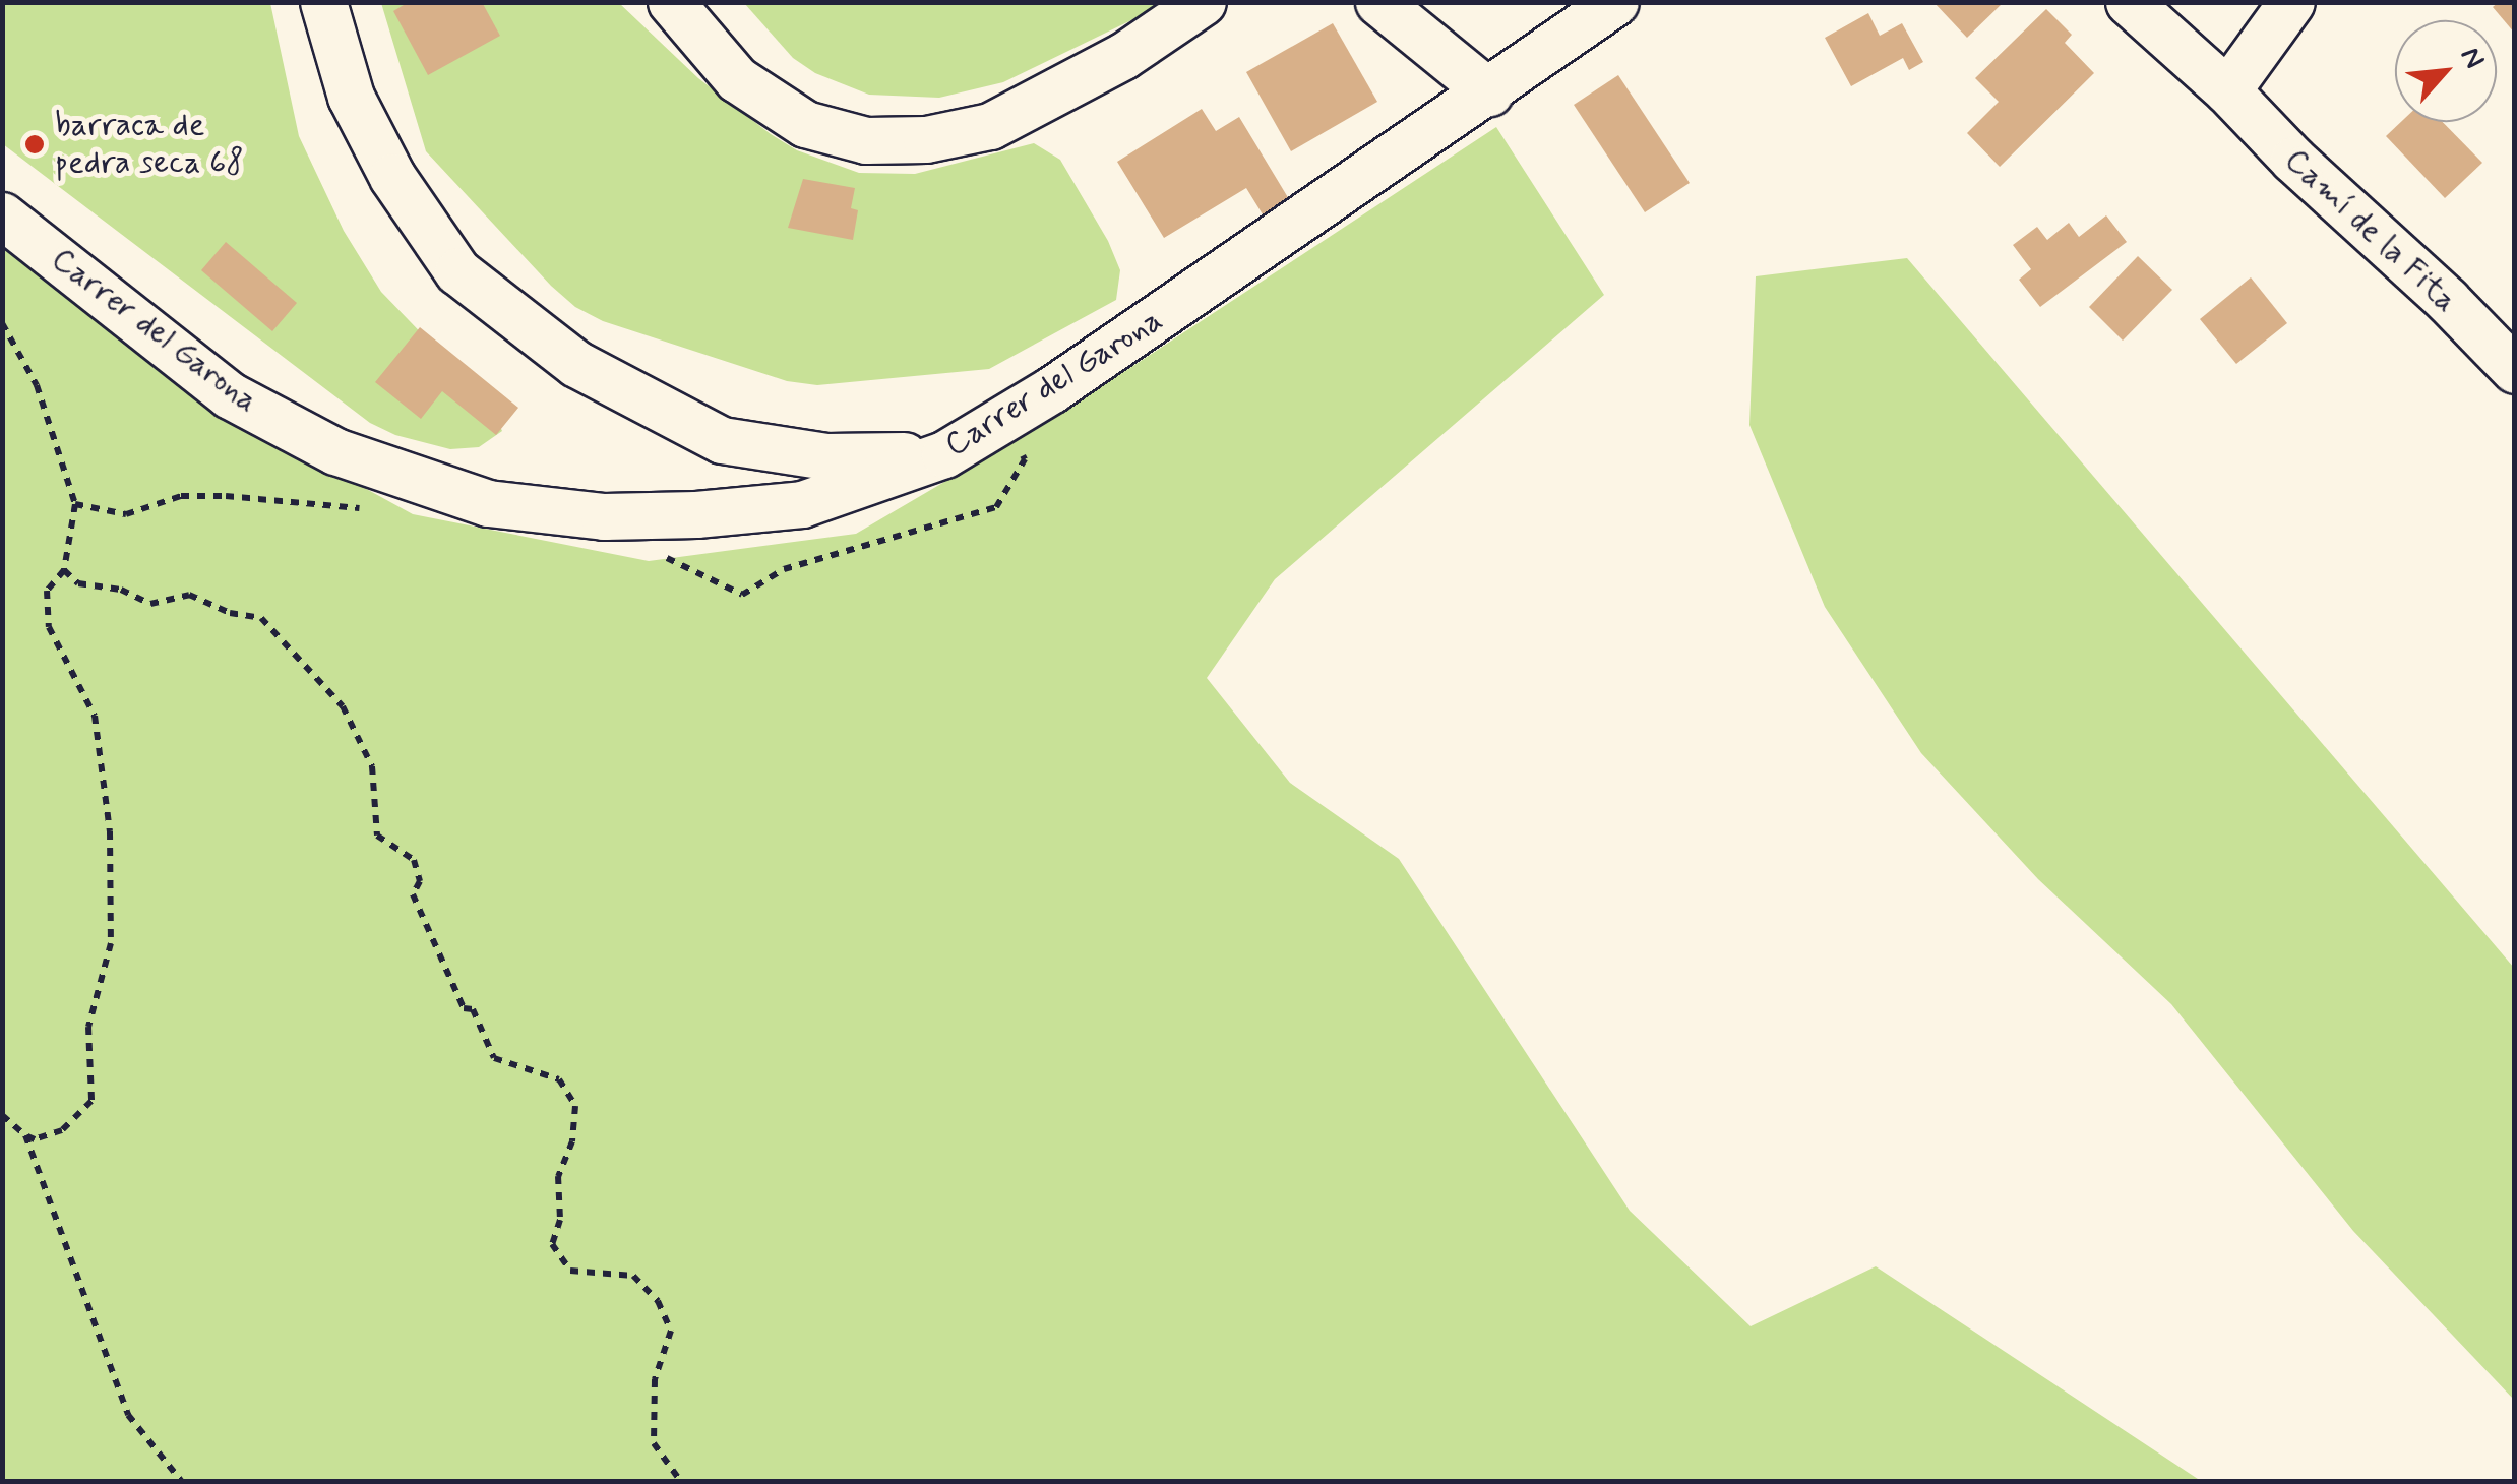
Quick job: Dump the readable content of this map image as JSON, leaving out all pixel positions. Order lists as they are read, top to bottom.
{
  "streets": {
    "street": ["Camí de la Fita", "Carrer del Garona"]
  },
  "places": ["barraca de pedra seca 68"],
  "north": "top right"
}
